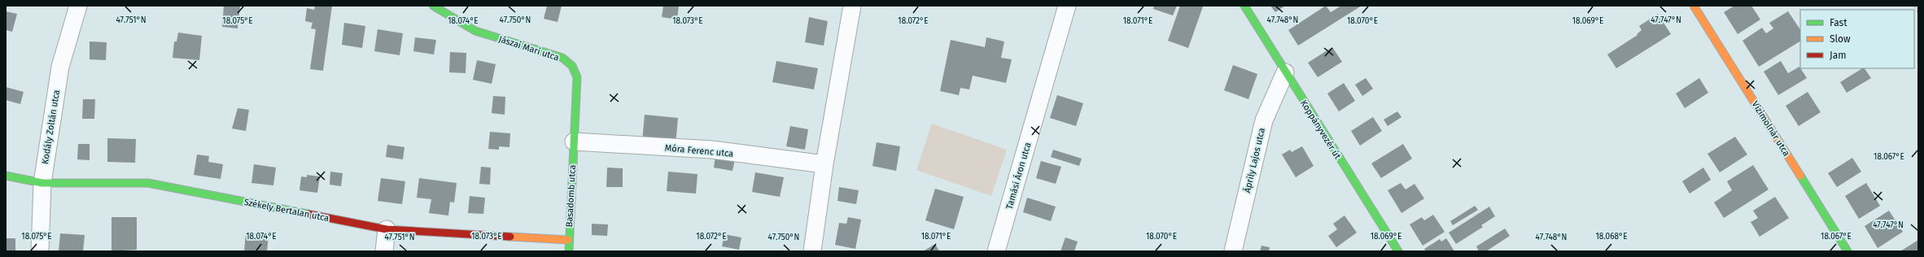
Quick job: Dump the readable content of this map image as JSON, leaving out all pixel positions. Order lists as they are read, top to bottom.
{
  "streets": {
    "street": [
      "Jászai Mari utca",
      "Kodály Zoltán utca",
      "Vízimolnár utca",
      "Koppányvezér út",
      "Móra Ferenc utca",
      "Áprily Lajos utca",
      "Tamási Áron utca",
      "Basadomb utca",
      "Székely Bertalan utca"
    ]
  },
  "crossings": [
    ["Jászai Mari utca", "Móra Ferenc utca"],
    ["Jászai Mari utca", "Basadomb utca"],
    ["Kodály Zoltán utca", "Székely Bertalan utca"],
    ["Koppányvezér út", "Áprily Lajos utca"],
    ["Móra Ferenc utca", "Basadomb utca"],
    ["Basadomb utca", "Székely Bertalan utca"]
  ],
  "legend": ["Fast", "Slow", "Jam"],
  "coordinates": [
    "47.747°N",
    "47.751°N",
    "47.750°N",
    "47.748°N",
    "18.074°E",
    "18.075°E",
    "18.073°E",
    "18.072°E",
    "18.071°E",
    "18.070°E",
    "18.069°E",
    "18.067°E",
    "18.068°E"
  ]
}
